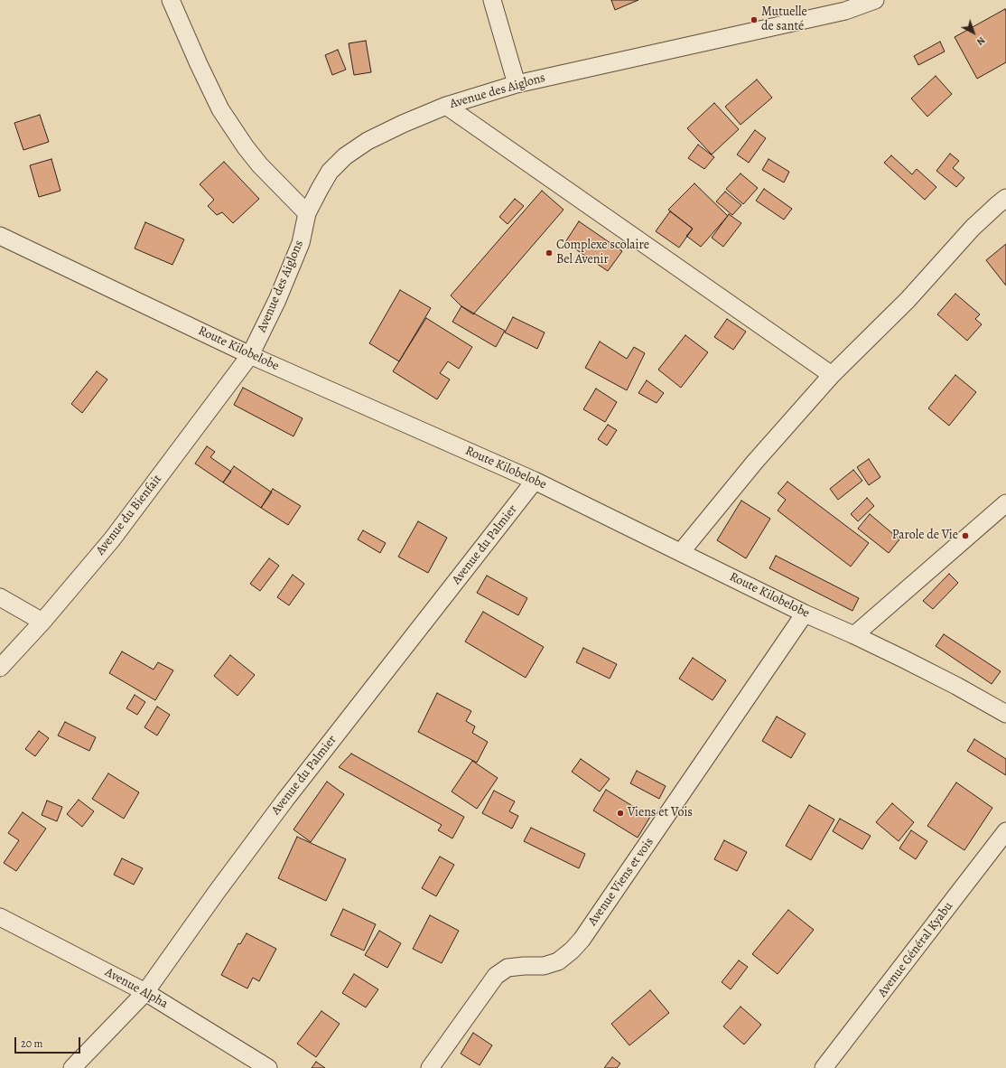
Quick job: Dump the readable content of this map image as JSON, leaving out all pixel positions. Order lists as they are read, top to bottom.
{
  "streets": {
    "street": [
      "Avenue des Aiglons",
      "Route Kilobelobe",
      "Avenue du Bienfait",
      "Avenue du Palmier",
      "Avenue Viens et vois",
      "Avenue Général Kyabu",
      "Avenue Alpha"
    ]
  },
  "crossings": [
    ["Avenue des Aiglons", "Route Kilobelobe"],
    ["Avenue des Aiglons", "Avenue du Bienfait"],
    ["Route Kilobelobe", "Avenue du Bienfait"],
    ["Route Kilobelobe", "Avenue du Palmier"],
    ["Route Kilobelobe", "Avenue Viens et vois"],
    ["Avenue du Palmier", "Avenue Alpha"]
  ],
  "places": [
    "Mutuelle de santé",
    "Complexe scolaire Bel Avenir",
    "Parole de Vie",
    "Viens et Vois"
  ],
  "scale_bar": "20 m",
  "north": "bottom right"
}
